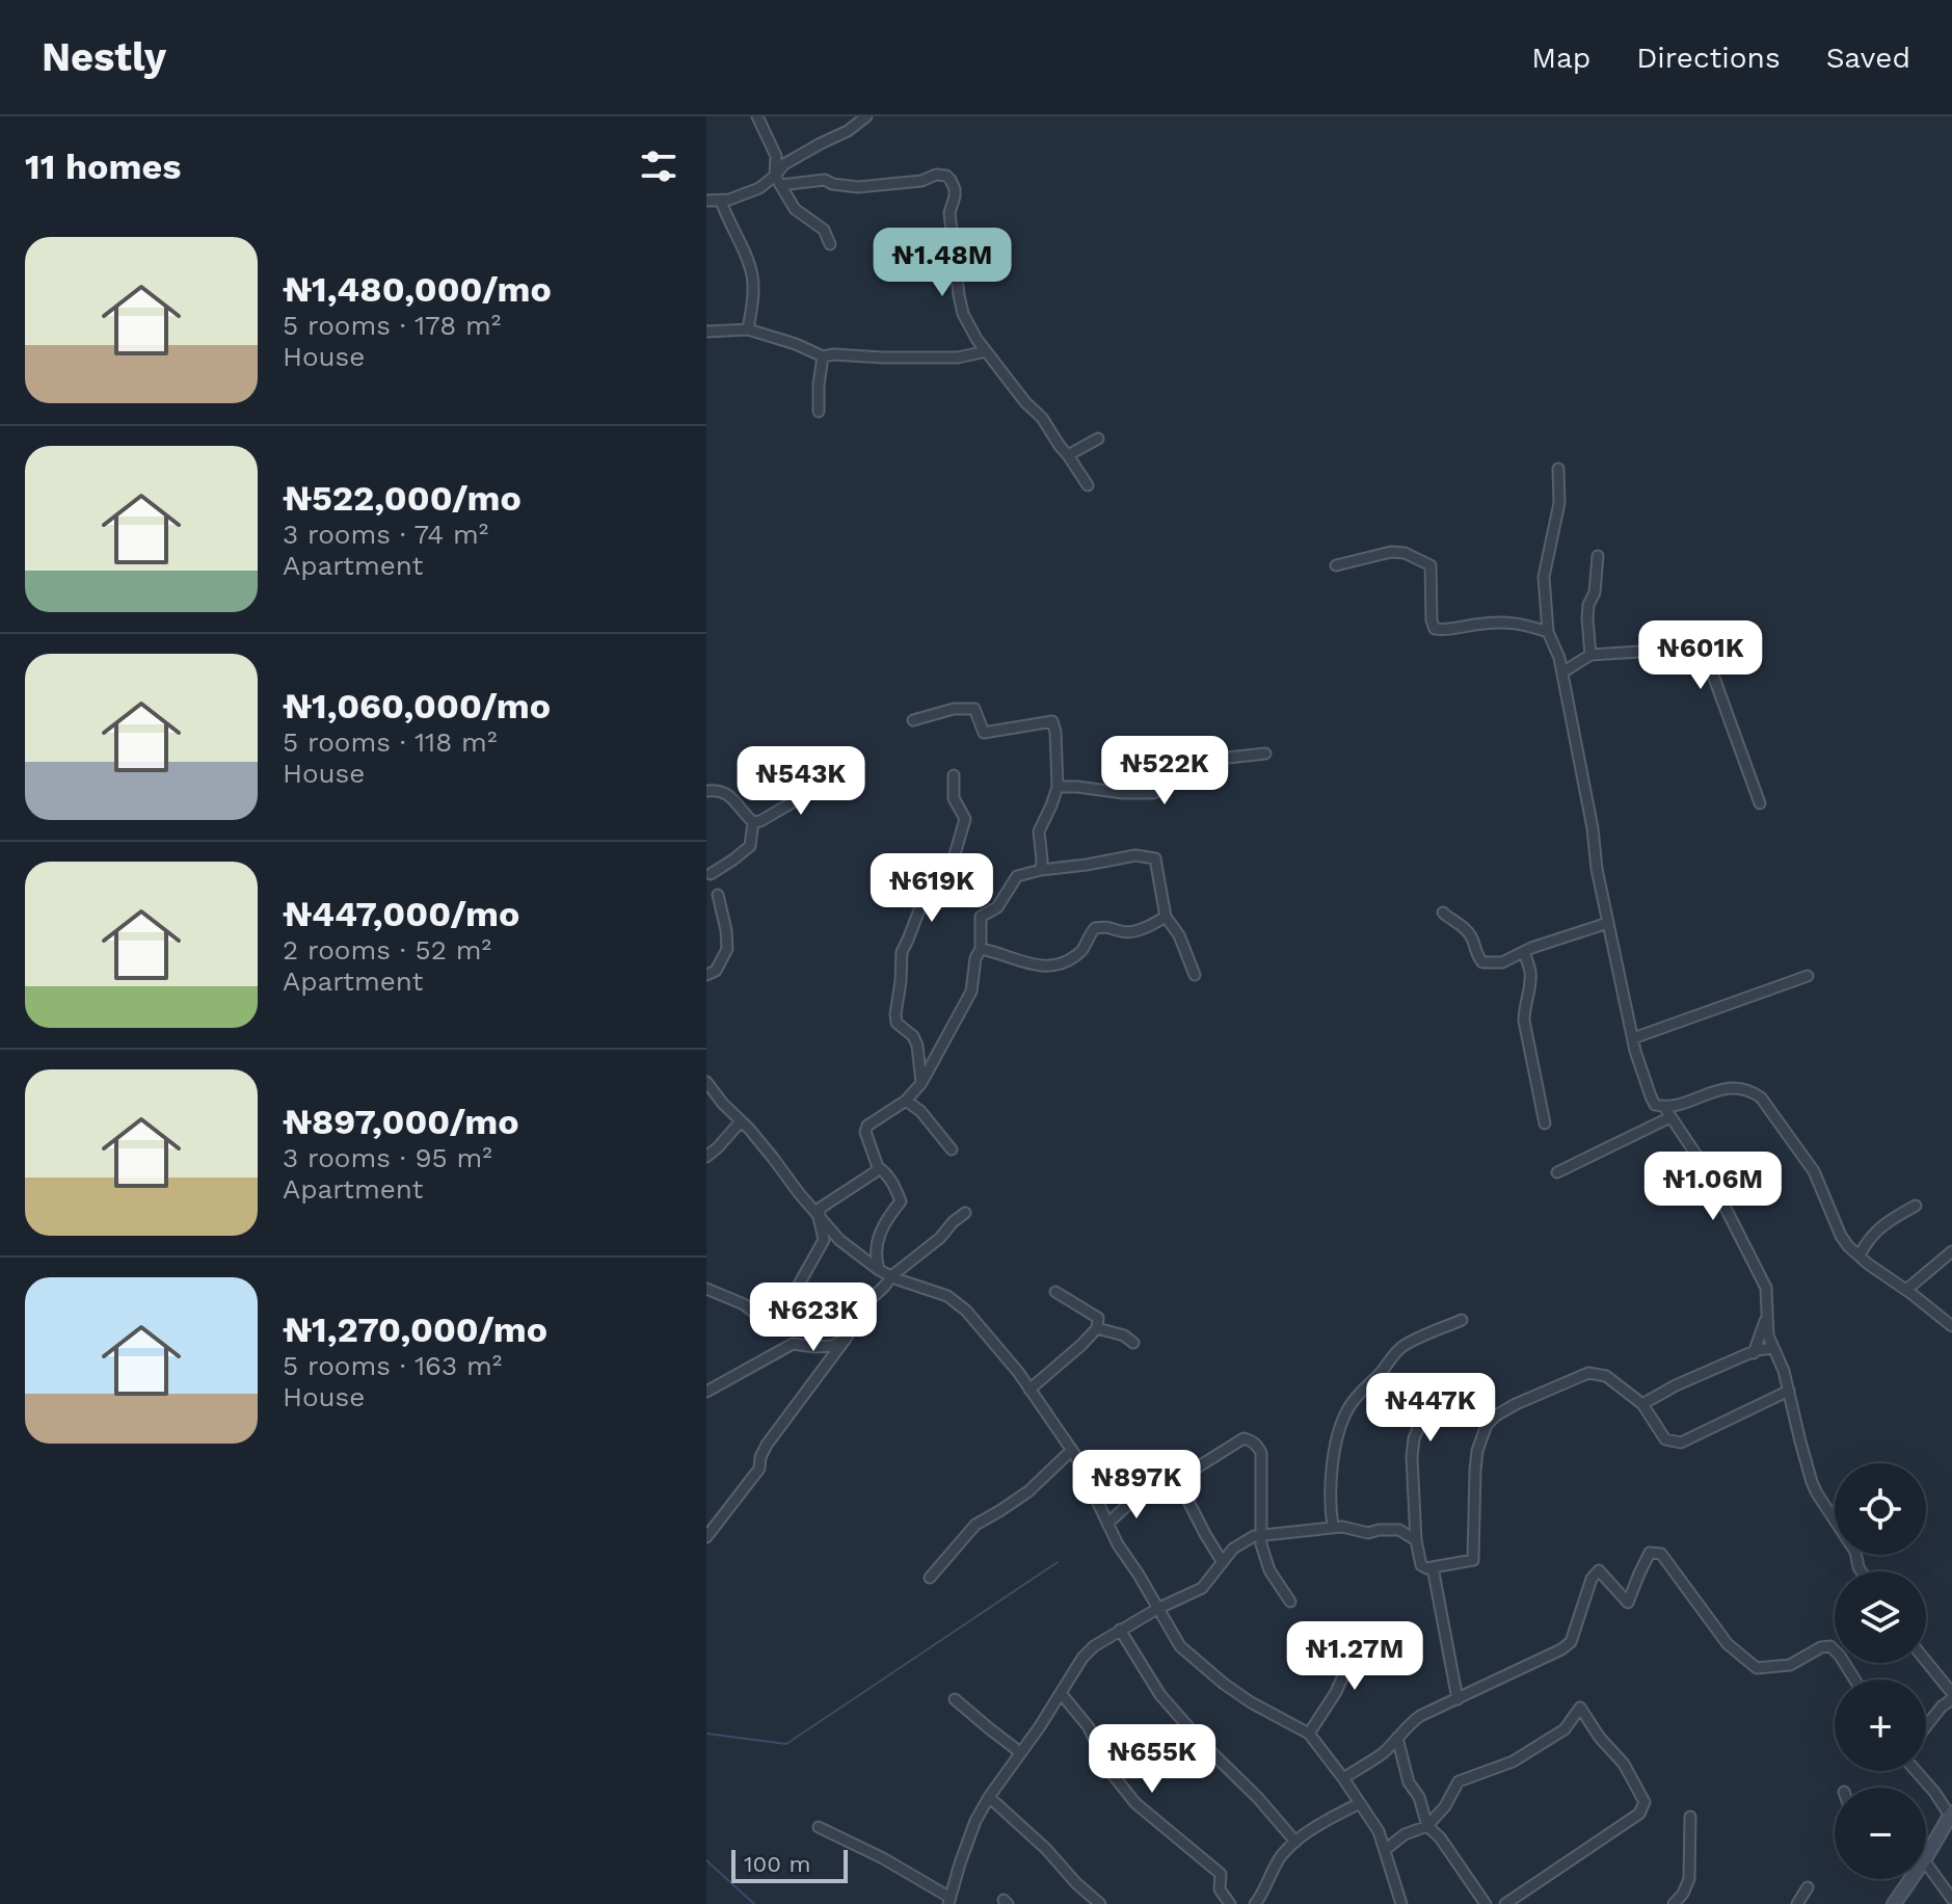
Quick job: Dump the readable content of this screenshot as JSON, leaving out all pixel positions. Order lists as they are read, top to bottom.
{
  "scale_bar": "100 m",
  "page": {
    "header": "Nestly",
    "nav": ["Map", "Directions", "Saved"],
    "heading": "11 homes",
    "list": [
      {
        "name": "₦1,480,000/mo",
        "note": "5 rooms · 178 m² · House"
      },
      {
        "name": "₦522,000/mo",
        "note": "3 rooms · 74 m² · Apartment"
      },
      {
        "name": "₦1,060,000/mo",
        "note": "5 rooms · 118 m² · House"
      },
      {
        "name": "₦447,000/mo",
        "note": "2 rooms · 52 m² · Apartment"
      },
      {
        "name": "₦897,000/mo",
        "note": "3 rooms · 95 m² · Apartment"
      },
      {
        "name": "₦1,270,000/mo",
        "note": "5 rooms · 163 m² · House"
      }
    ],
    "price": [
      "₦1.48M",
      "₦601K",
      "₦522K",
      "₦543K",
      "₦619K",
      "₦1.06M",
      "₦623K",
      "₦447K",
      "₦897K",
      "₦1.27M",
      "₦655K"
    ],
    "map_buttons": ["+", "−"],
    "scale": "100 m"
  }
}
